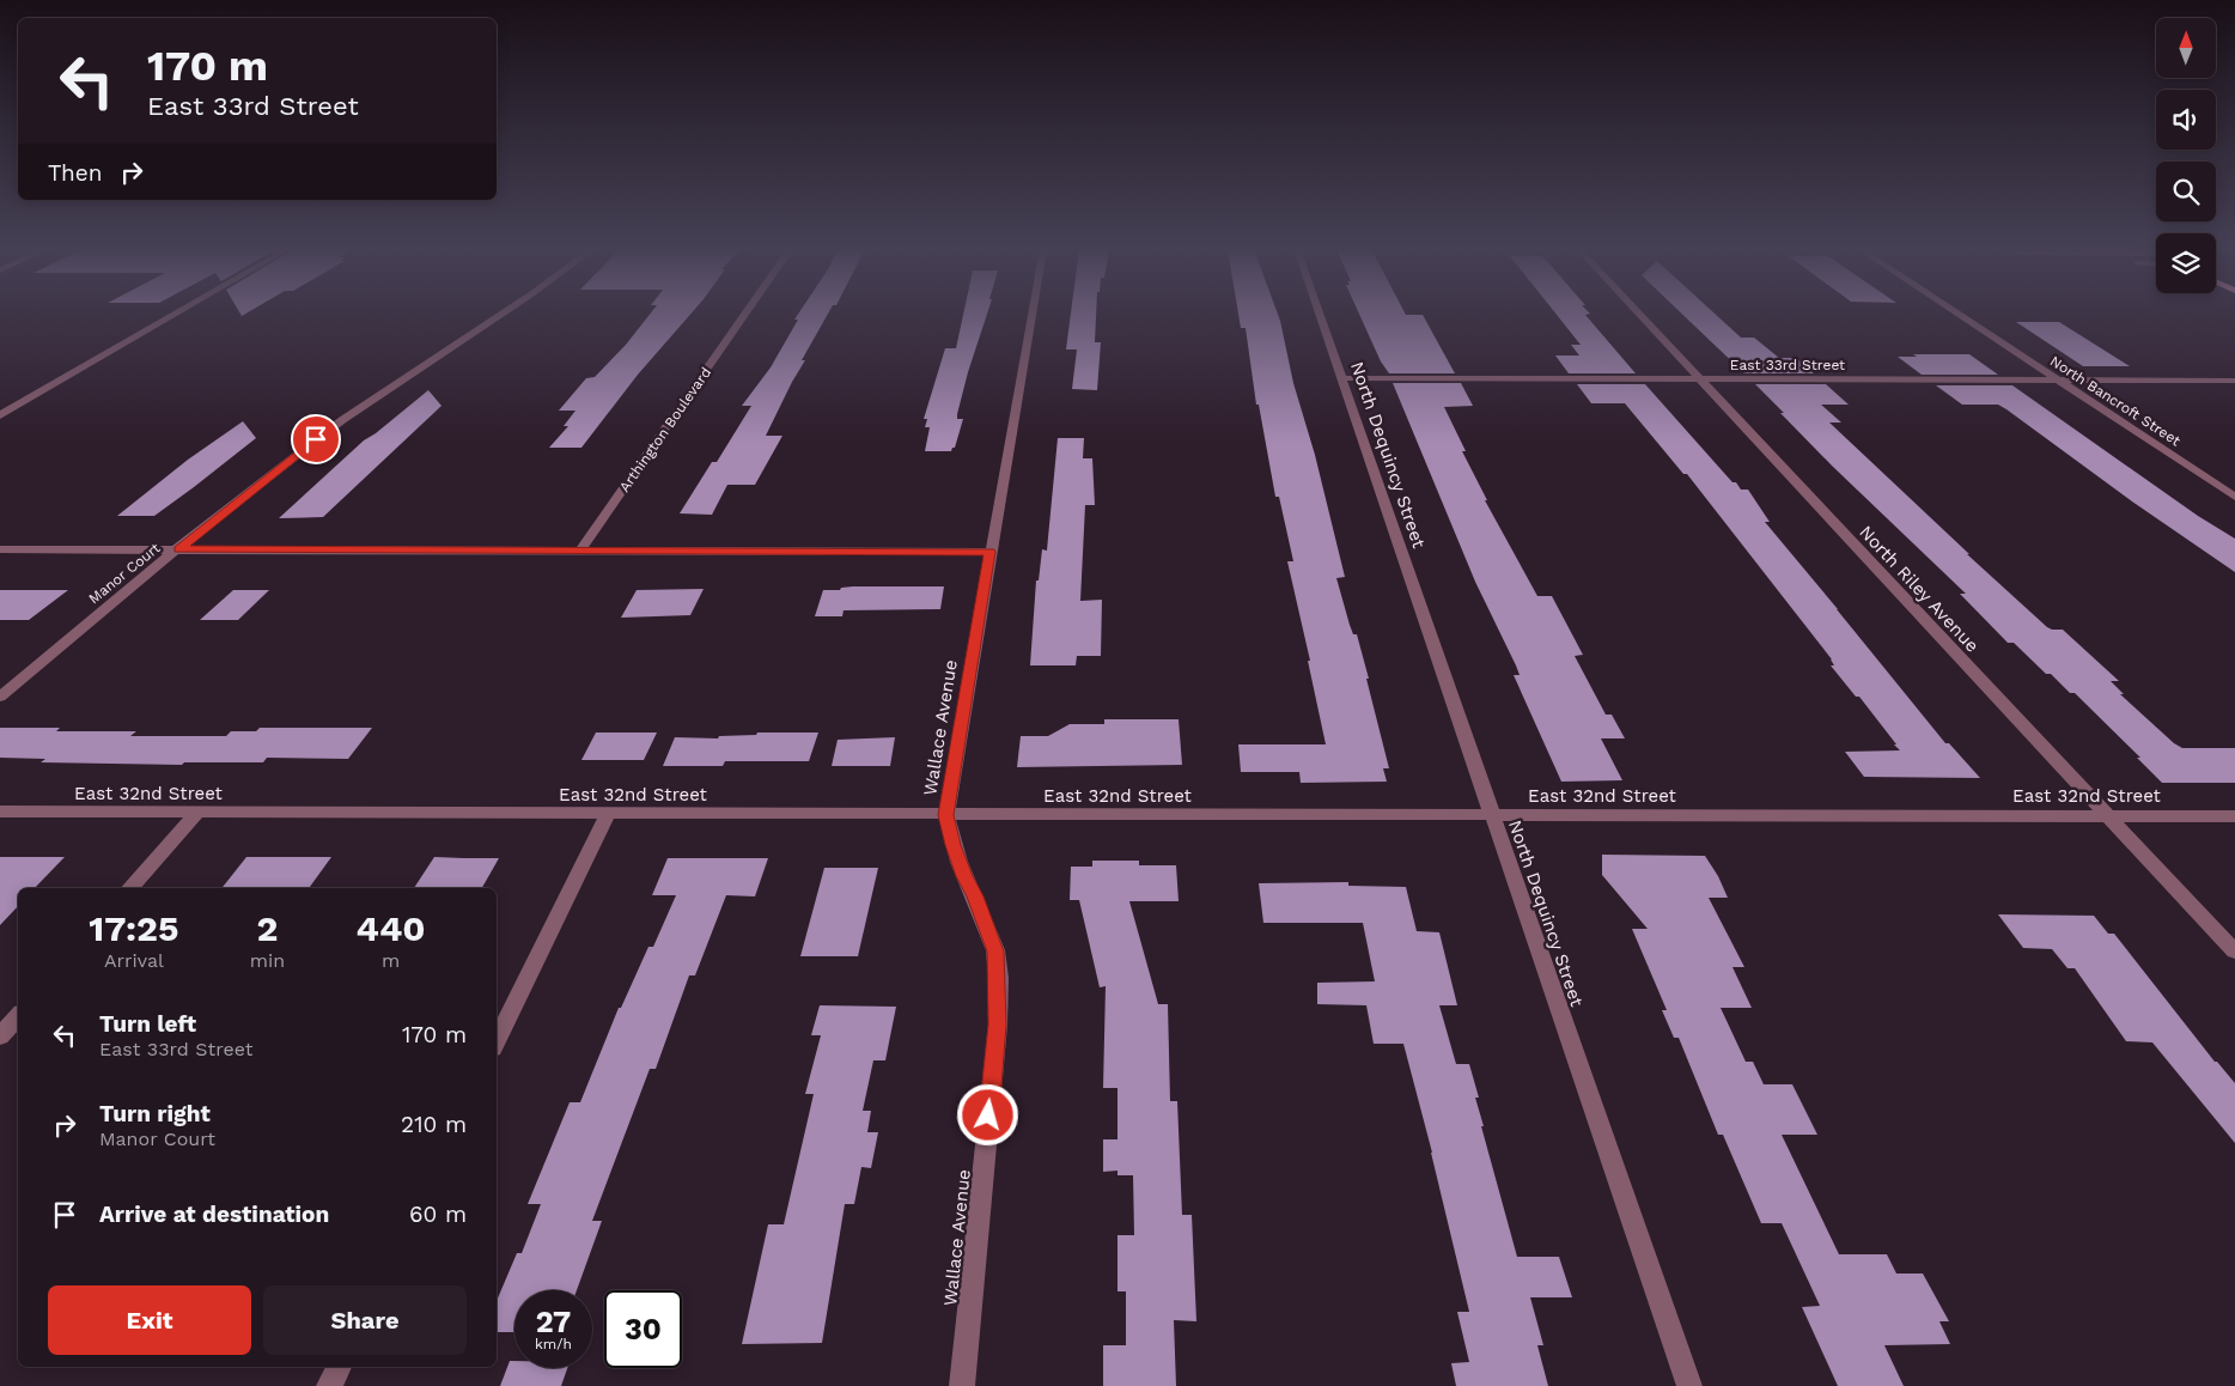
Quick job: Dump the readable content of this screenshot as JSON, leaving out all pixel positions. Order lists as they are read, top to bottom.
{
  "streets": {
    "street": [
      "East 33rd Street",
      "North Bancroft Street",
      "Arthington Boulevard",
      "North Dequincy Street",
      "Manor Court",
      "North Riley Avenue",
      "Wallace Avenue",
      "East 32nd Street"
    ]
  },
  "crossings": [
    ["East 33rd Street", "North Bancroft Street"],
    ["East 33rd Street", "North Dequincy Street"],
    ["East 33rd Street", "North Riley Avenue"],
    ["North Dequincy Street", "East 32nd Street"],
    ["North Riley Avenue", "East 32nd Street"],
    ["Wallace Avenue", "East 32nd Street"]
  ],
  "north": "top",
  "page": {
    "turn": ["170 m", "East 33rd Street"],
    "then": "Then",
    "eta": [
      "17:25",
      "Arrival",
      "2",
      "min",
      "440",
      "m"
    ],
    "list": [
      {
        "name": "Turn left",
        "note": "East 33rd Street",
        "value": "170 m"
      },
      {
        "name": "Turn right",
        "note": "Manor Court",
        "value": "210 m"
      },
      {
        "name": "Arrive at destination",
        "value": "60 m"
      }
    ],
    "buttons": ["Exit", "Share"],
    "speed": "27 km/h",
    "limit": "30"
  }
}
